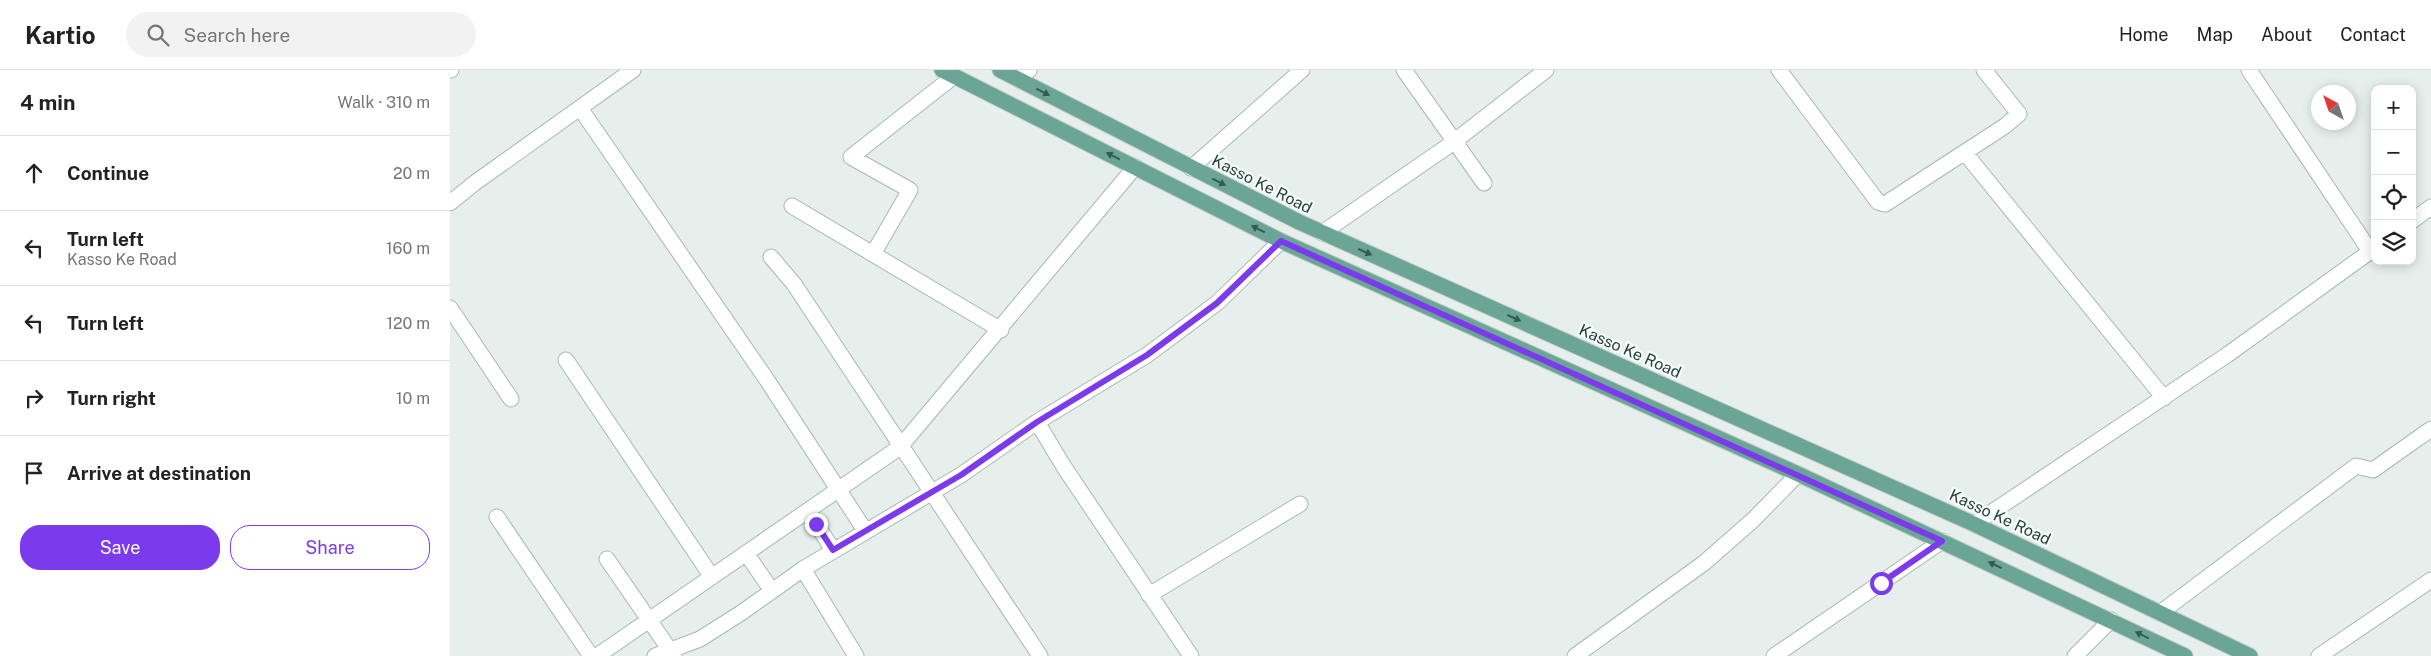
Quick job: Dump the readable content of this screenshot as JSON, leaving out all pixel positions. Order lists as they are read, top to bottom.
{
  "streets": {
    "main road": ["Kasso Ke Road"]
  },
  "north": "top left",
  "page": {
    "header": "Kartio",
    "search": "Search here",
    "nav": [
      "Home",
      "Map",
      "About",
      "Contact"
    ],
    "heading": ["4 min", "Walk · 310 m"],
    "map_buttons": ["+", "−"],
    "list": [
      ["Continue", "20 m"],
      ["Turn left", "Kasso Ke Road", "160 m"],
      ["Turn left", "120 m"],
      ["Turn right", "10 m"],
      "Arrive at destination"
    ],
    "buttons": ["Save", "Share"]
  }
}
